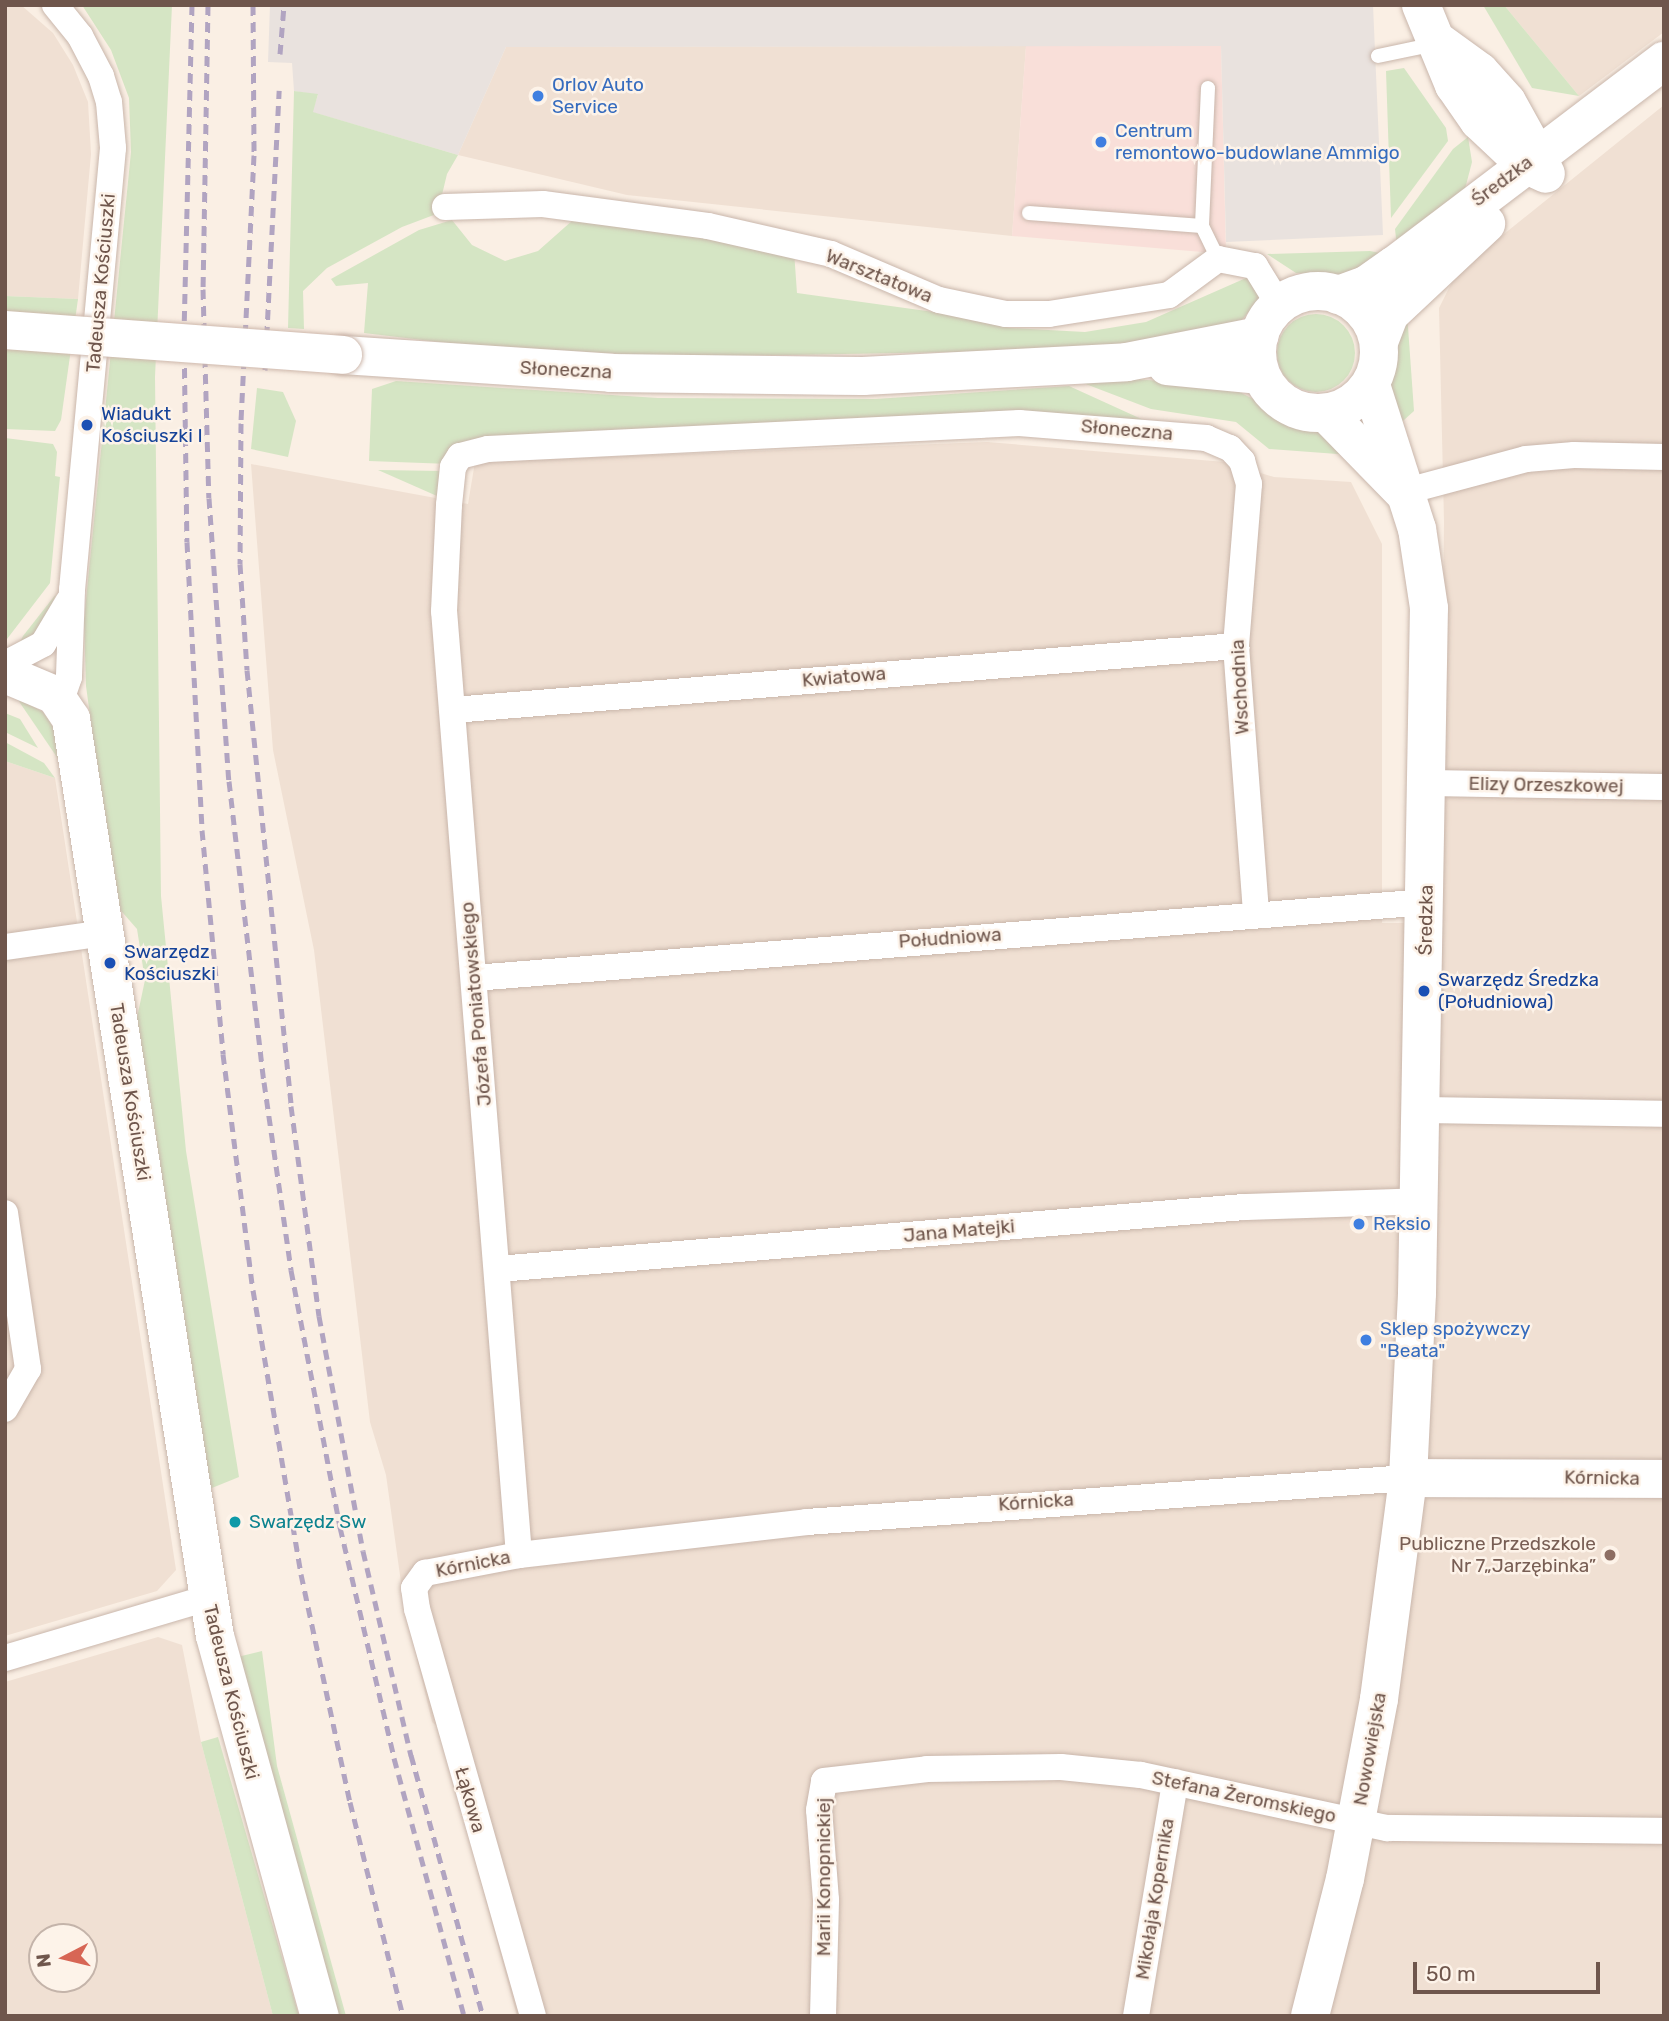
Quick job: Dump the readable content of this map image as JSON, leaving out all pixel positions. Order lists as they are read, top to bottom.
{
  "streets": {
    "street": [
      "Średzka",
      "Warsztatowa",
      "Tadeusza Kościuszki",
      "Słoneczna",
      "Kwiatowa",
      "Wschodnia",
      "Elizy Orzeszkowej",
      "Południowa",
      "Józefa Poniatowskiego",
      "Jana Matejki",
      "Kórnicka",
      "Nowowiejska",
      "Stefana Żeromskiego",
      "Łąkowa",
      "Marii Konopnickiej",
      "Mikołaja Kopernika"
    ]
  },
  "crossings": [
    ["Średzka", "Słoneczna"],
    ["Średzka", "Elizy Orzeszkowej"],
    ["Średzka", "Południowa"],
    ["Średzka", "Jana Matejki"],
    ["Średzka", "Kórnicka"],
    ["Średzka", "Nowowiejska"],
    ["Słoneczna", "Wschodnia"],
    ["Słoneczna", "Józefa Poniatowskiego"],
    ["Kwiatowa", "Wschodnia"],
    ["Kwiatowa", "Józefa Poniatowskiego"],
    ["Wschodnia", "Południowa"],
    ["Południowa", "Józefa Poniatowskiego"],
    ["Józefa Poniatowskiego", "Jana Matejki"],
    ["Józefa Poniatowskiego", "Kórnicka"],
    ["Kórnicka", "Nowowiejska"],
    ["Kórnicka", "Łąkowa"],
    ["Nowowiejska", "Stefana Żeromskiego"],
    ["Stefana Żeromskiego", "Marii Konopnickiej"],
    ["Stefana Żeromskiego", "Mikołaja Kopernika"]
  ],
  "places": [
    "Orlov Auto Service",
    "Centrum remontowo-budowlane Ammigo",
    "Wiadukt Kościuszki I",
    "Swarzędz Kościuszki",
    "Swarzędz Średzka (Południowa)",
    "Reksio",
    "Sklep spożywczy \"Beata\"",
    "Swarzędz Sw",
    "Publiczne Przedszkole Nr 7„Jarzębinka”"
  ],
  "scale_bar": "50 m",
  "north": "left"
}
